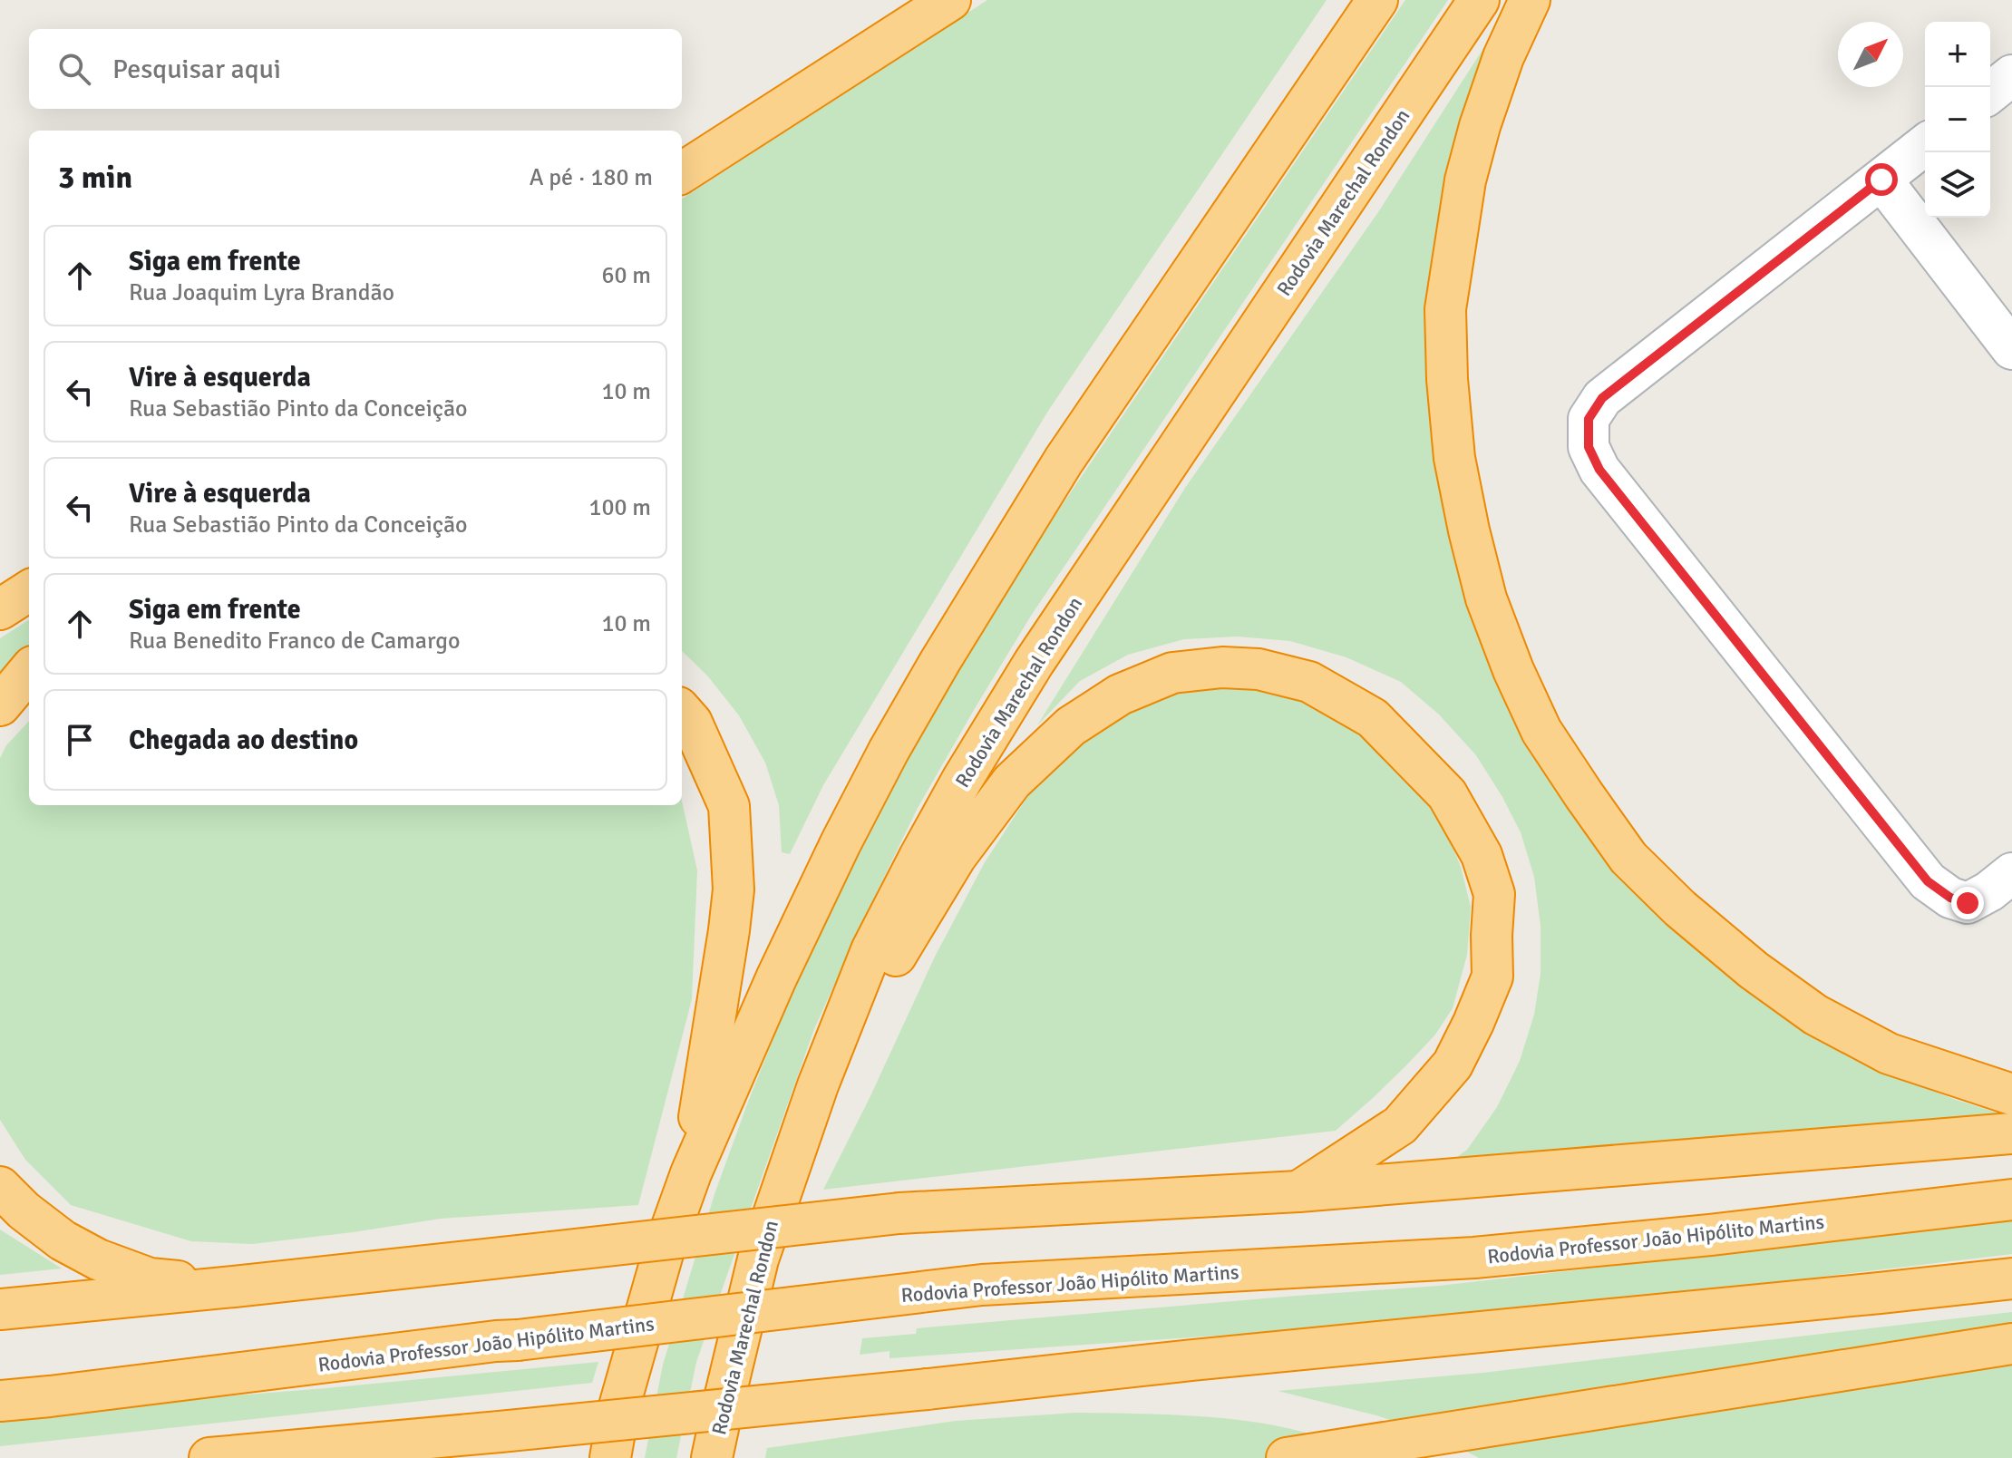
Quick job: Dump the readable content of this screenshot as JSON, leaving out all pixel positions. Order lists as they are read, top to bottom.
{
  "streets": {
    "highway": ["Rodovia Marechal Rondon", "Rodovia Professor João Hipólito Martins"]
  },
  "north": "top right",
  "page": {
    "map_buttons": ["+", "−"],
    "search": "Pesquisar aqui",
    "heading": ["3 min", "A pé · 180 m"],
    "list": [
      ["Siga em frente", "Rua Joaquim Lyra Brandão", "60 m"],
      ["Vire à esquerda", "Rua Sebastião Pinto da Conceição", "10 m"],
      ["Vire à esquerda", "Rua Sebastião Pinto da Conceição", "100 m"],
      ["Siga em frente", "Rua Benedito Franco de Camargo", "10 m"],
      "Chegada ao destino"
    ]
  }
}
